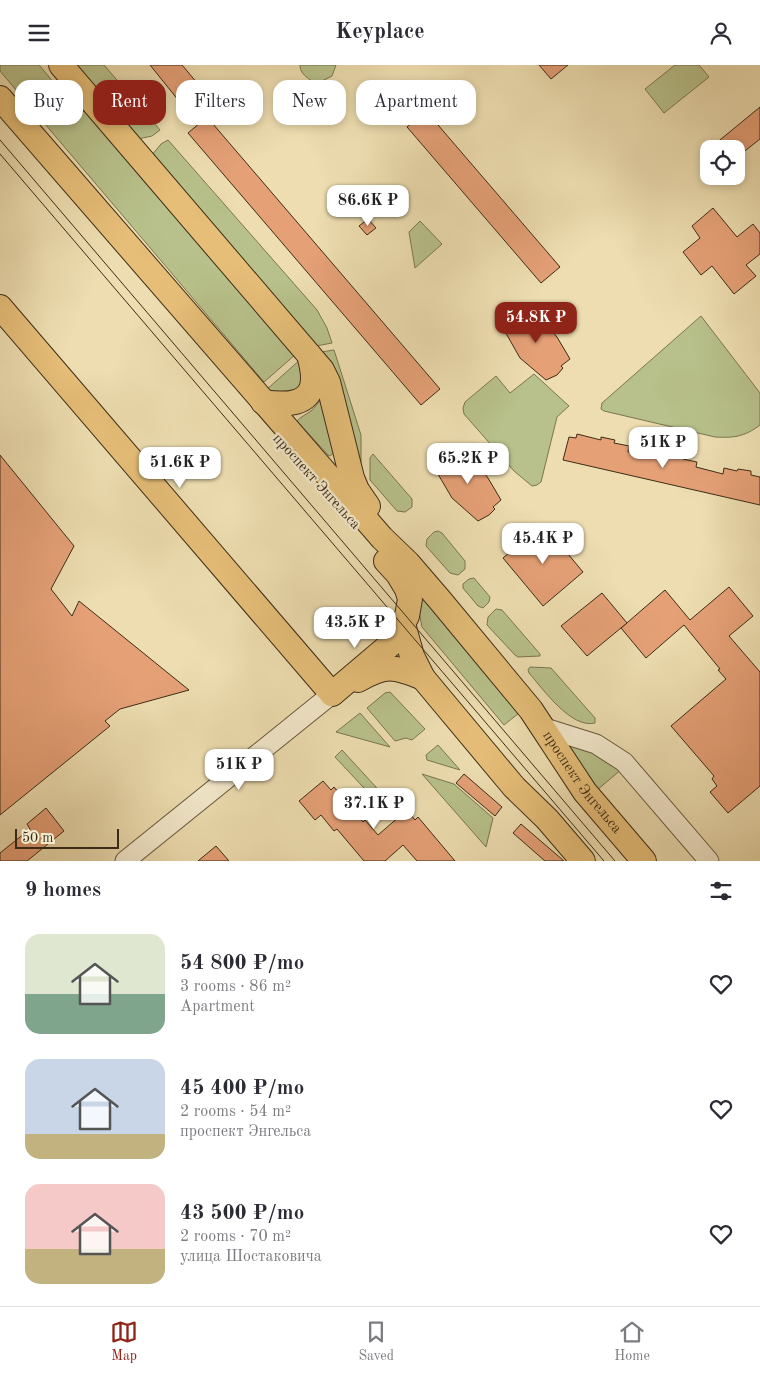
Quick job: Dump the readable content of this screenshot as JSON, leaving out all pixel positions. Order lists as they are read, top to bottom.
{
  "streets": {
    "main road": ["проспект Энгельса"]
  },
  "scale_bar": "50 m",
  "page": {
    "header": "Keyplace",
    "chip": [
      "Buy",
      "Rent",
      "Filters",
      "New",
      "Apartment"
    ],
    "price": [
      "86.6K ₽",
      "54.8K ₽",
      "51K ₽",
      "65.2K ₽",
      "51.6K ₽",
      "45.4K ₽",
      "43.5K ₽",
      "51K ₽",
      "37.1K ₽"
    ],
    "scale": "50 m",
    "heading": "9 homes",
    "list": [
      {
        "name": "54 800 ₽/mo",
        "note": "3 rooms · 86 m² · Apartment"
      },
      {
        "name": "45 400 ₽/mo",
        "note": "2 rooms · 54 m² · проспект Энгельса"
      },
      {
        "name": "43 500 ₽/mo",
        "note": "2 rooms · 70 m² · улица Шостаковича"
      }
    ],
    "tabs": ["Map", "Saved", "Home"]
  }
}
